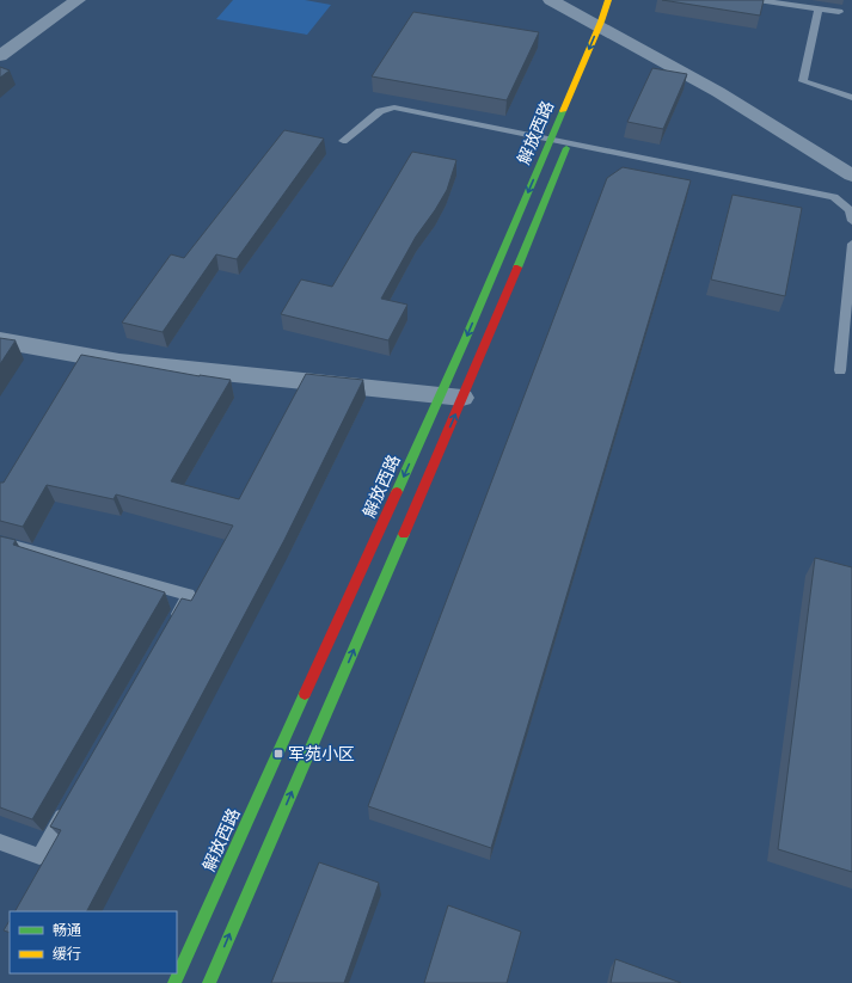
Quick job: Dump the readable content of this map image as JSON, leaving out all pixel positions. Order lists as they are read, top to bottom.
{
  "streets": {
    "street": ["解放西路"]
  },
  "places": {
    "transit": ["军苑小区"]
  },
  "legend": ["畅通", "缓行"]
}
